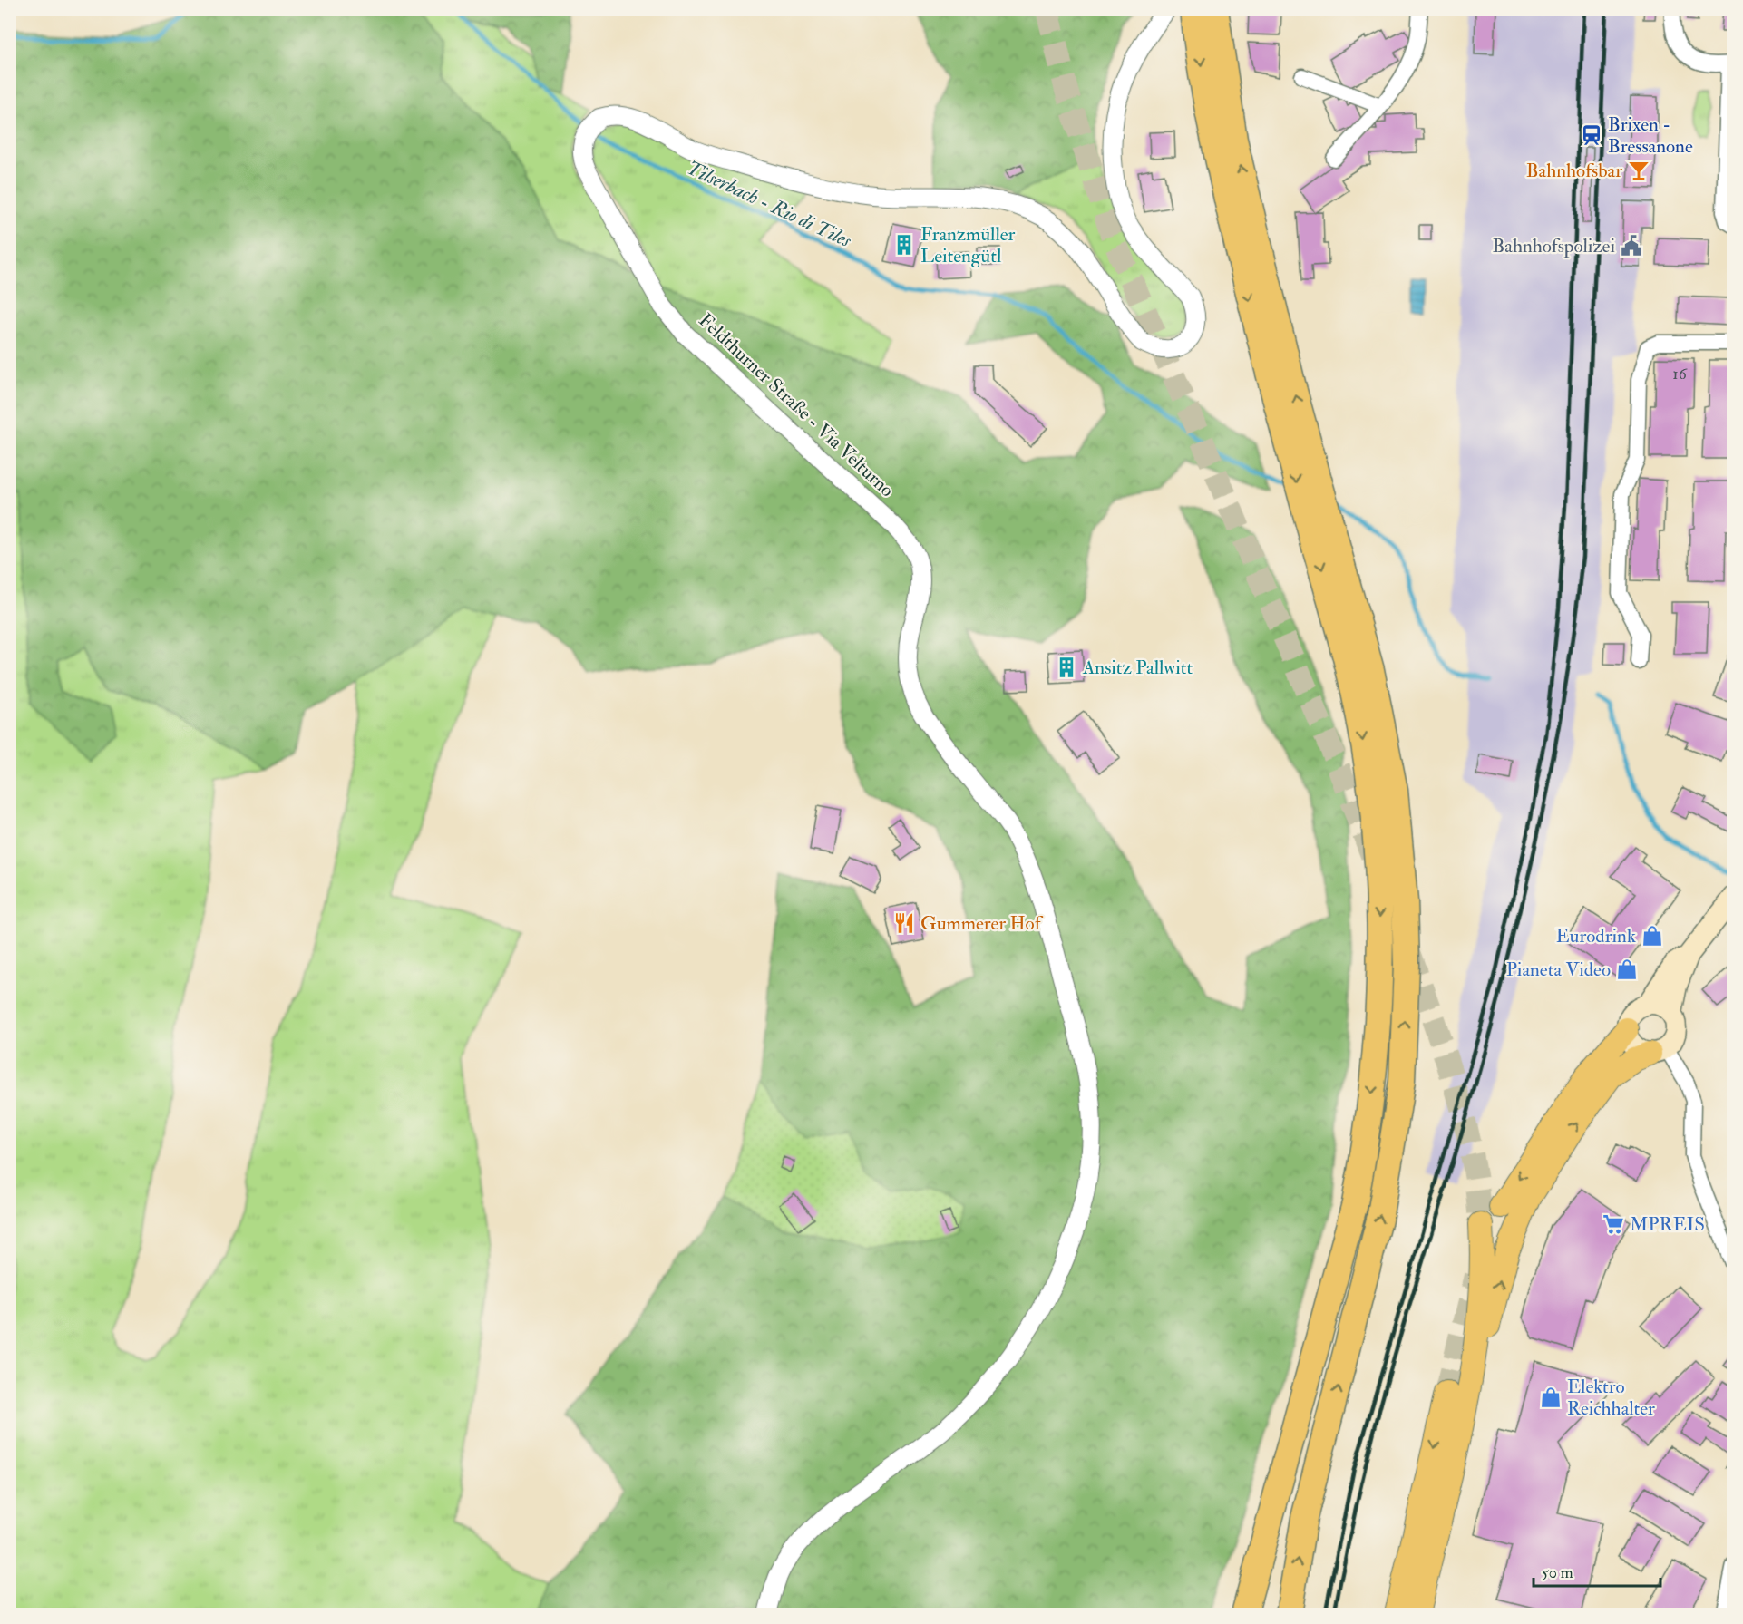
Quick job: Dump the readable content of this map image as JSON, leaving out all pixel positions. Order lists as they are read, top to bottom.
{
  "streets": {
    "street": ["Feldthurner Straße - Via Velturno"]
  },
  "water": ["Tilserbach - Rio di Tiles"],
  "places": {
    "station": ["Brixen - Bressanone"],
    "bar": ["Bahnhofsbar"],
    "building": ["Franzmüller Leitengütl", "Ansitz Pallwitt"],
    "public building": ["Bahnhofspolizei"],
    "restaurant": ["Gummerer Hof"],
    "shop": ["Eurodrink", "Pianeta Video", "Elektro Reichhalter"],
    "supermarket": ["MPREIS"]
  },
  "house_numbers": ["16"],
  "scale_bar": "50 m"
}
